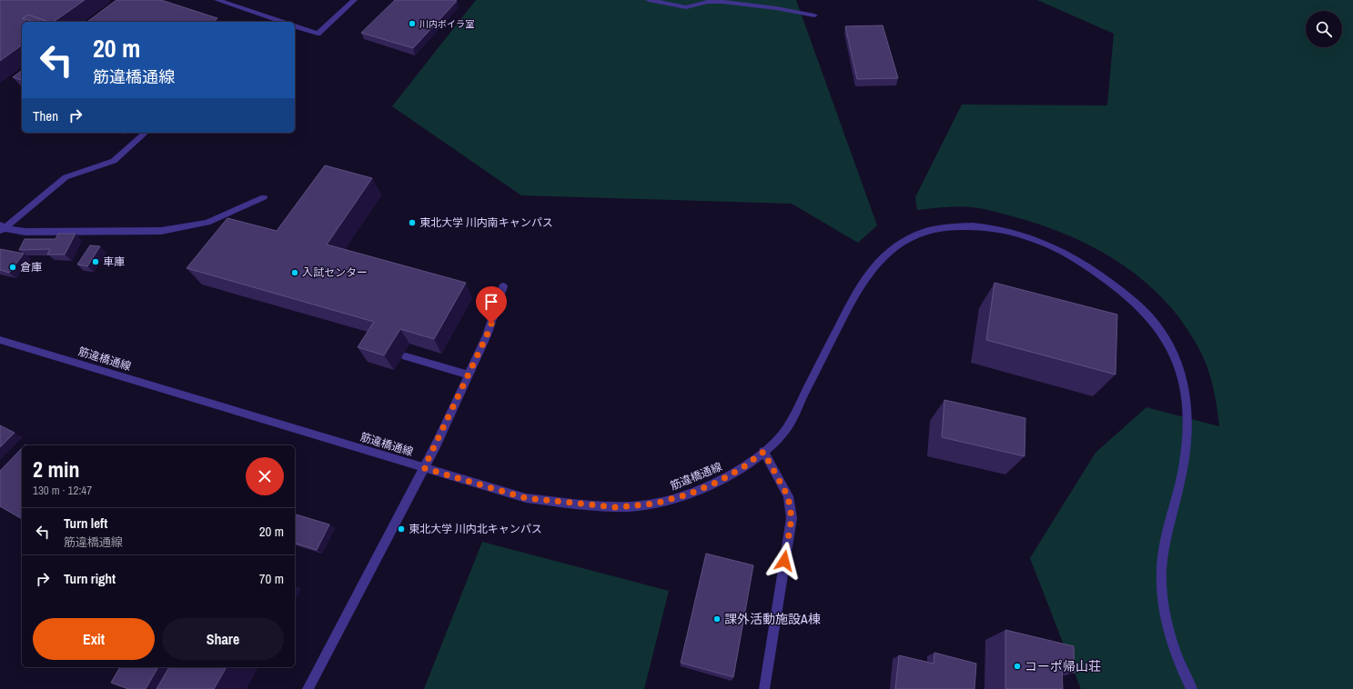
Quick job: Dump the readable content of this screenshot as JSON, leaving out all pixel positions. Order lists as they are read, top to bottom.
{
  "streets": {
    "street": ["筋違橋通線"]
  },
  "places": [
    "川内ボイラ室",
    "東北大学 川内南キャンパス",
    "車庫",
    "倉庫",
    "入試センター",
    "東北大学 川内北キャンパス",
    "課外活動施設A棟",
    "コーポ帰山荘"
  ],
  "page": {
    "turn": ["20 m", "筋違橋通線"],
    "then": "Then",
    "heading": ["2 min", "130 m · 12:47"],
    "list": [
      {
        "name": "Turn left",
        "note": "筋違橋通線",
        "value": "20 m"
      },
      {
        "name": "Turn right",
        "value": "70 m"
      }
    ],
    "buttons": ["Exit", "Share"]
  }
}
